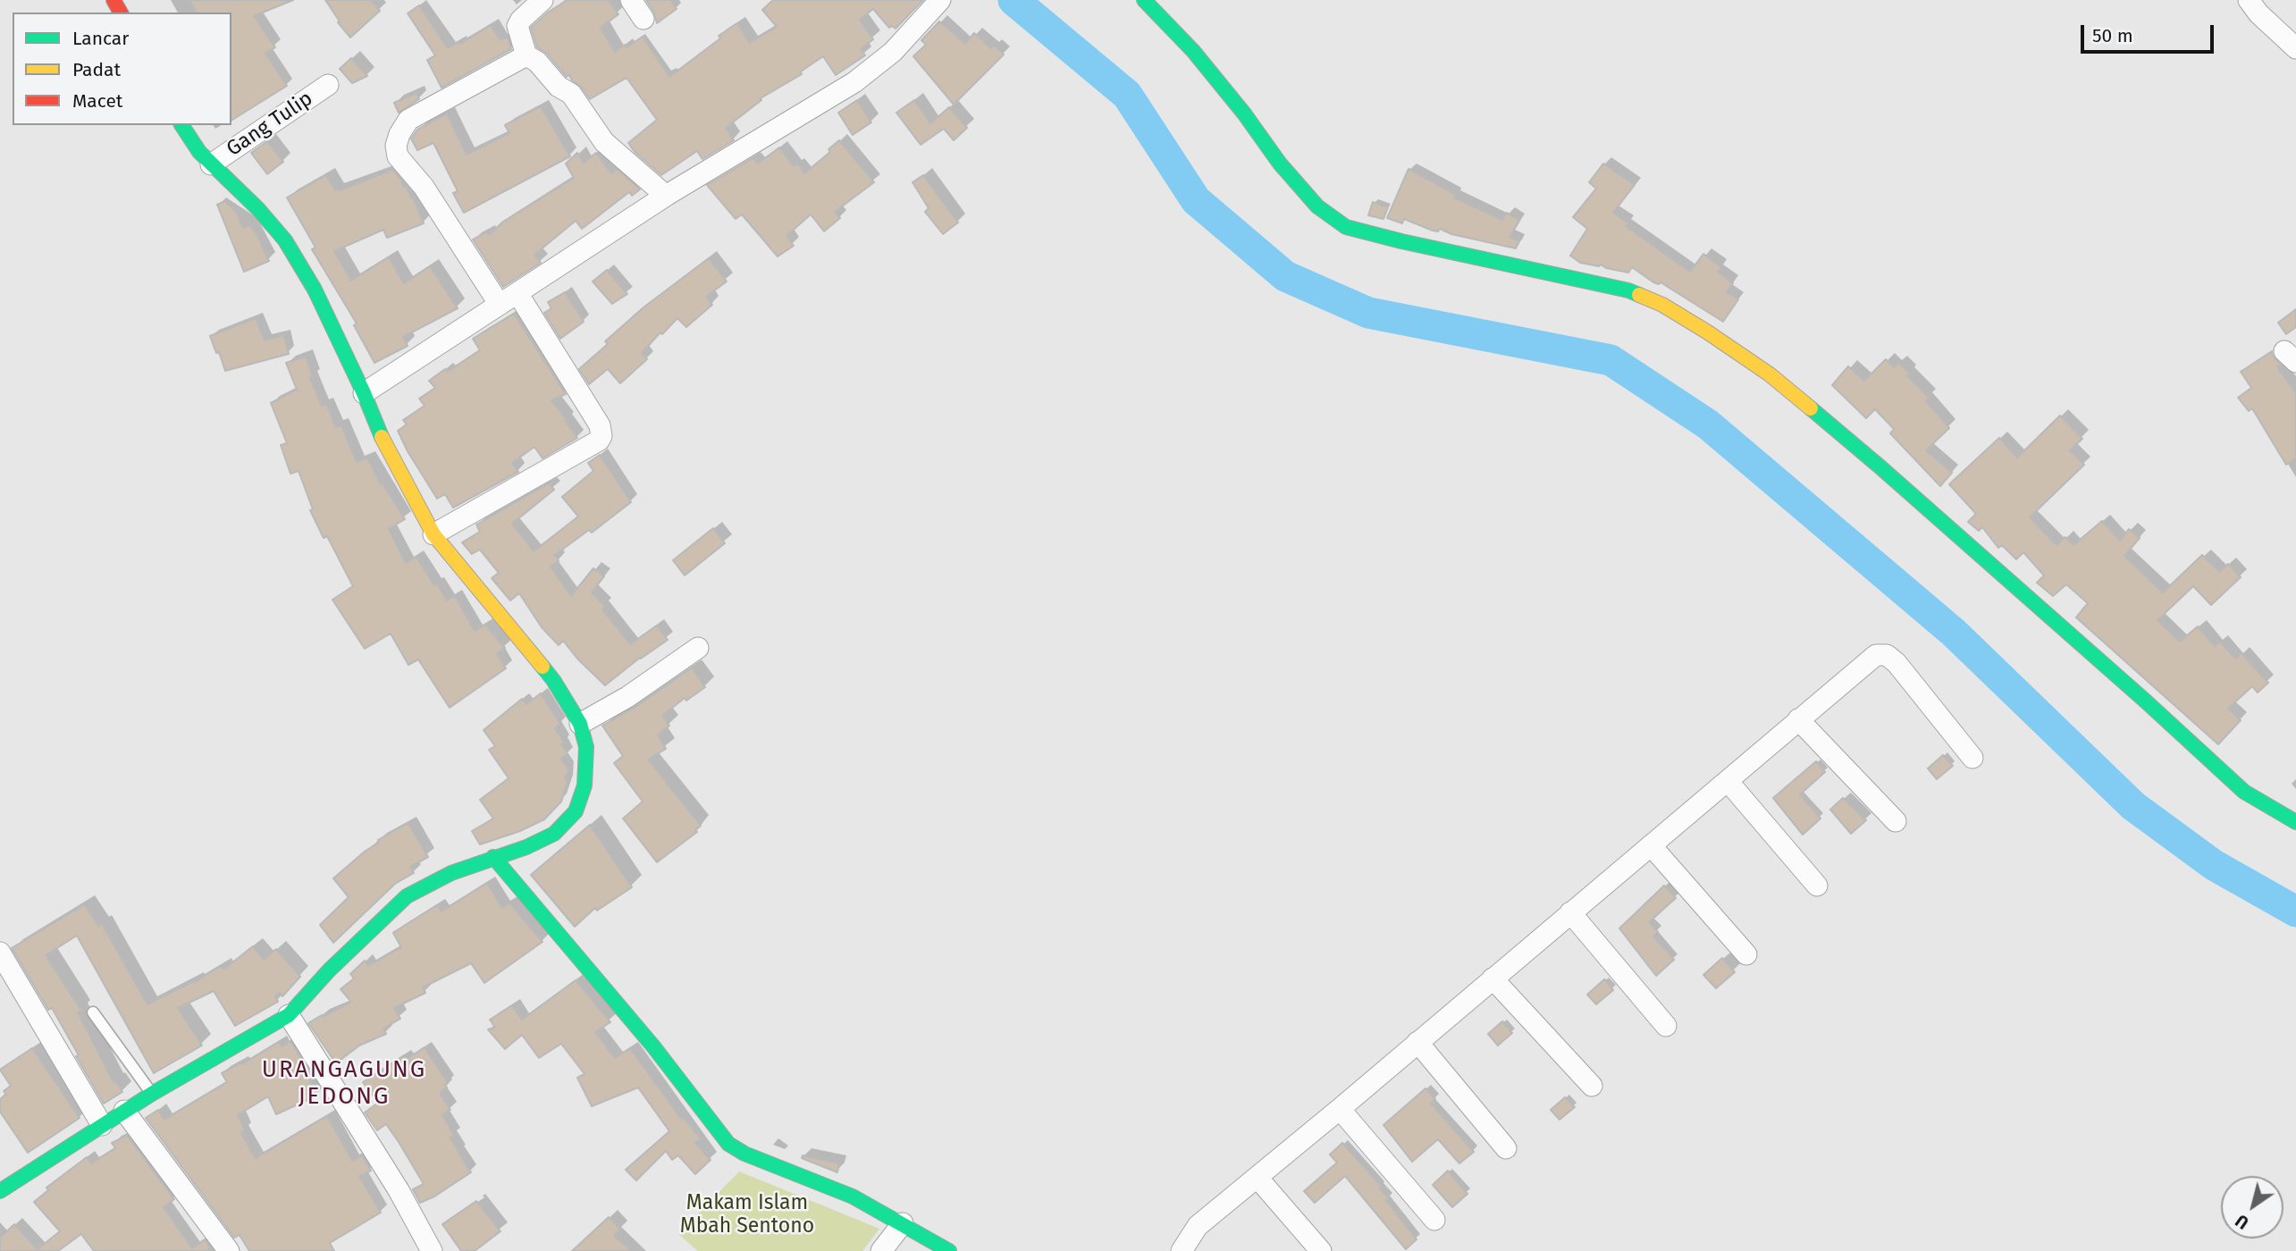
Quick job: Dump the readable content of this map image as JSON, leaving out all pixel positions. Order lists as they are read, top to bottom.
{
  "streets": {
    "street": ["Gang Tulip"]
  },
  "districts": ["URANGAGUNG JEDONG"],
  "parks": ["Makam Islam Mbah Sentono"],
  "legend": ["Lancar", "Padat", "Macet"],
  "scale_bar": "50 m",
  "north": "bottom left"
}
